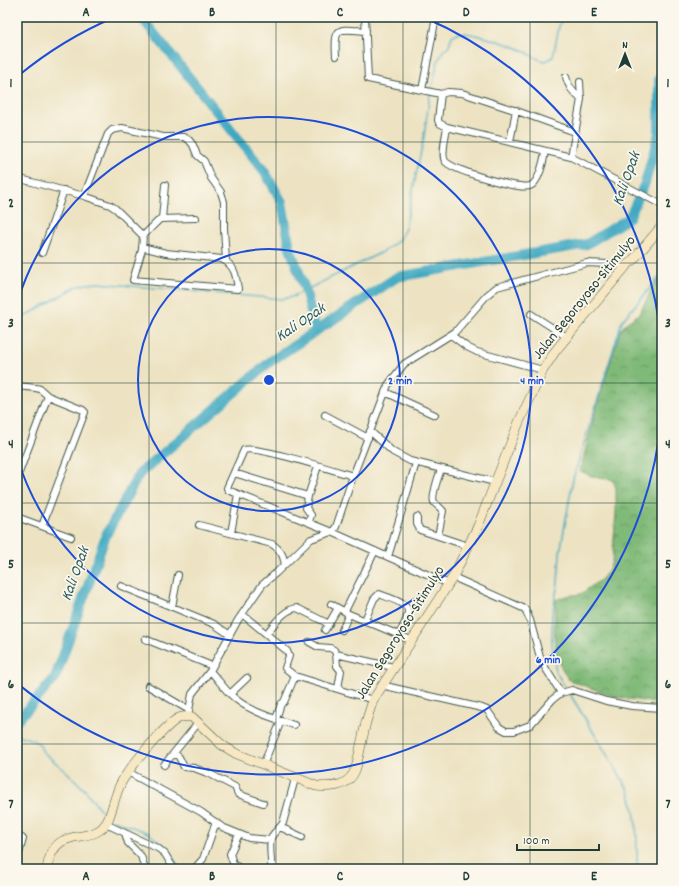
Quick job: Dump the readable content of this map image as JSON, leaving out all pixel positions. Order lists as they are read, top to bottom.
{
  "streets": {
    "main road": ["Jalan Segoroyoso-Sitimulyo"]
  },
  "water": ["Kali Opak"],
  "scale_bar": "100 m",
  "north": "top",
  "grid": {
    "columns": [
      "A",
      "B",
      "C",
      "D",
      "E"
    ],
    "rows": [
      "1",
      "2",
      "3",
      "4",
      "5",
      "6",
      "7"
    ]
  },
  "rings": ["2 min", "4 min", "6 min"]
}
